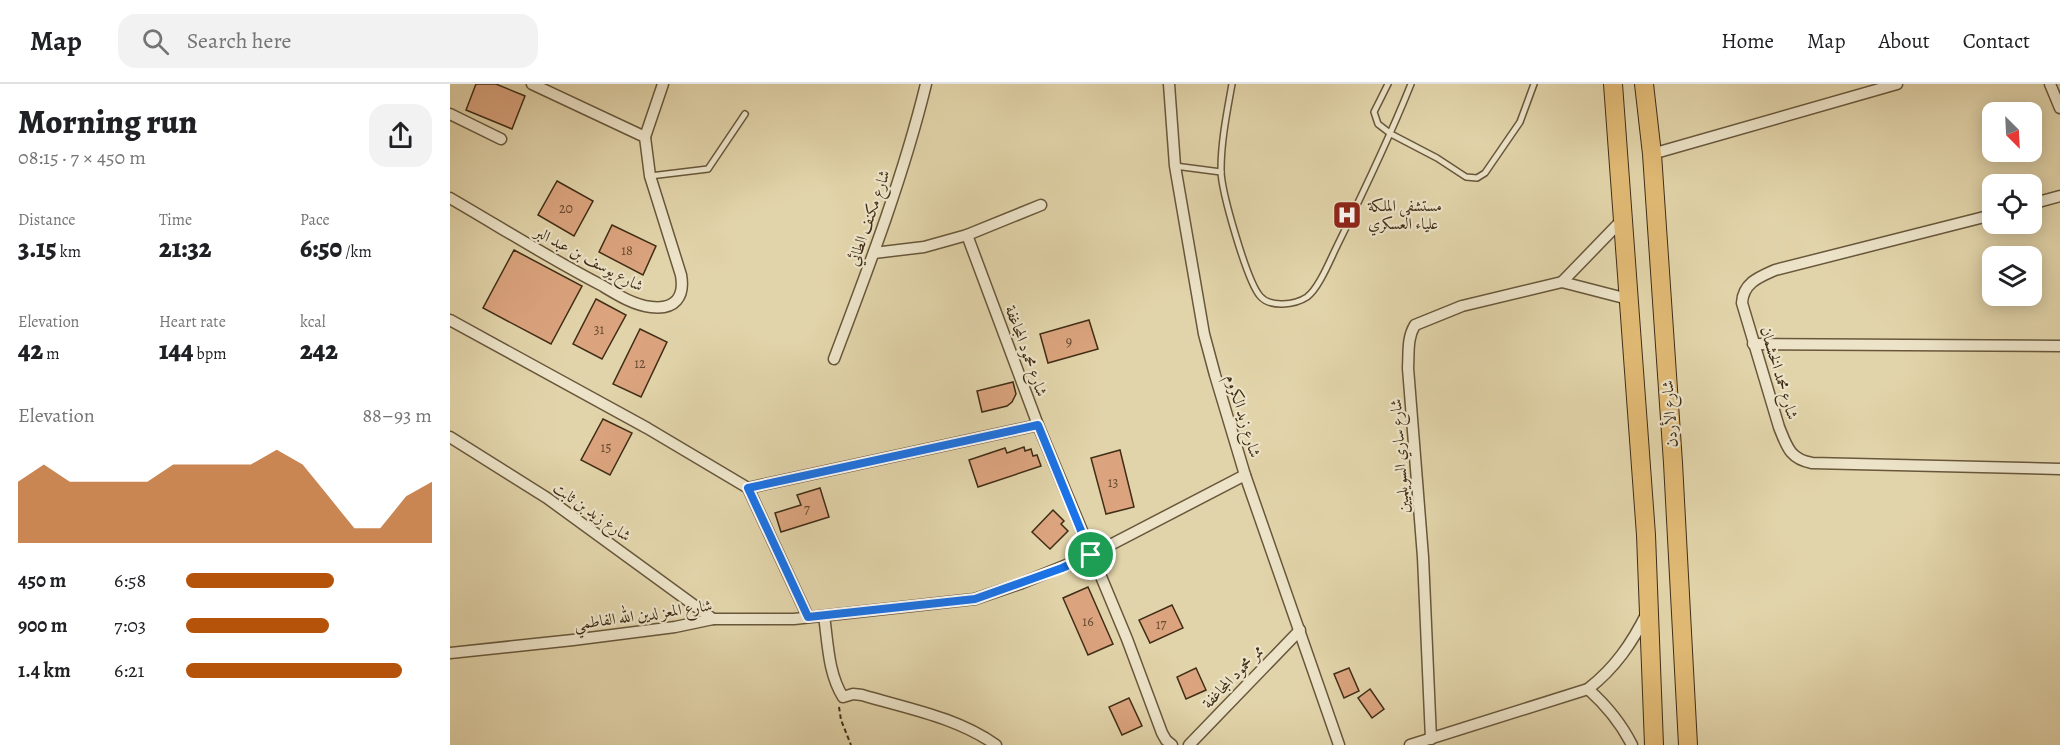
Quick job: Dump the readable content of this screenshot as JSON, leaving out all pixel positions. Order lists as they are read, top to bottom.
{
  "streets": {
    "highway": ["شارع الأردن"],
    "street": [
      "شارع مكنف الطائي",
      "شارع يوسف بن عبد البر",
      "شارع محمود المجاغفة",
      "شارع محمد الخشمان",
      "شارع زيد الكروم",
      "شارع ساري السويلميين",
      "شارع زيد بن ثابت",
      "شارع المعز لدين الله الفاطمي",
      "ممر محمود المجاغفة"
    ]
  },
  "crossings": [
    ["شارع محمود المجاغفة", "شارع المعز لدين الله الفاطمي"],
    ["شارع الأردن", "شارع ساري السويلميين"],
    ["شارع زيد الكروم", "شارع المعز لدين الله الفاطمي"],
    ["شارع زيد الكروم", "ممر محمود المجاغفة"],
    ["شارع زيد بن ثابت", "شارع المعز لدين الله الفاطمي"]
  ],
  "places": {
    "hospital": ["مستشفى الملكة علياء العسكري"]
  },
  "house_numbers": [
    "20",
    "18",
    "31",
    "9",
    "12",
    "15",
    "13",
    "7",
    "16",
    "17"
  ],
  "north": "bottom right",
  "page": {
    "header": "Map",
    "search": "Search here",
    "nav": [
      "Home",
      "Map",
      "About",
      "Contact"
    ],
    "heading": ["Morning run", "08:15 · 7 × 450 m"],
    "stats": [
      ["Distance", "3.15 km"],
      ["Time", "21:32"],
      ["Pace", "6:50 /km"],
      ["Elevation", "42 m"],
      ["Heart rate", "144 bpm"],
      ["kcal", "242"]
    ],
    "chart": ["Elevation", "88–93 m"],
    "list": [
      {
        "name": "450 m",
        "note": "6:58"
      },
      {
        "name": "900 m",
        "note": "7:03"
      },
      {
        "name": "1.4 km",
        "note": "6:21"
      }
    ]
  }
}
